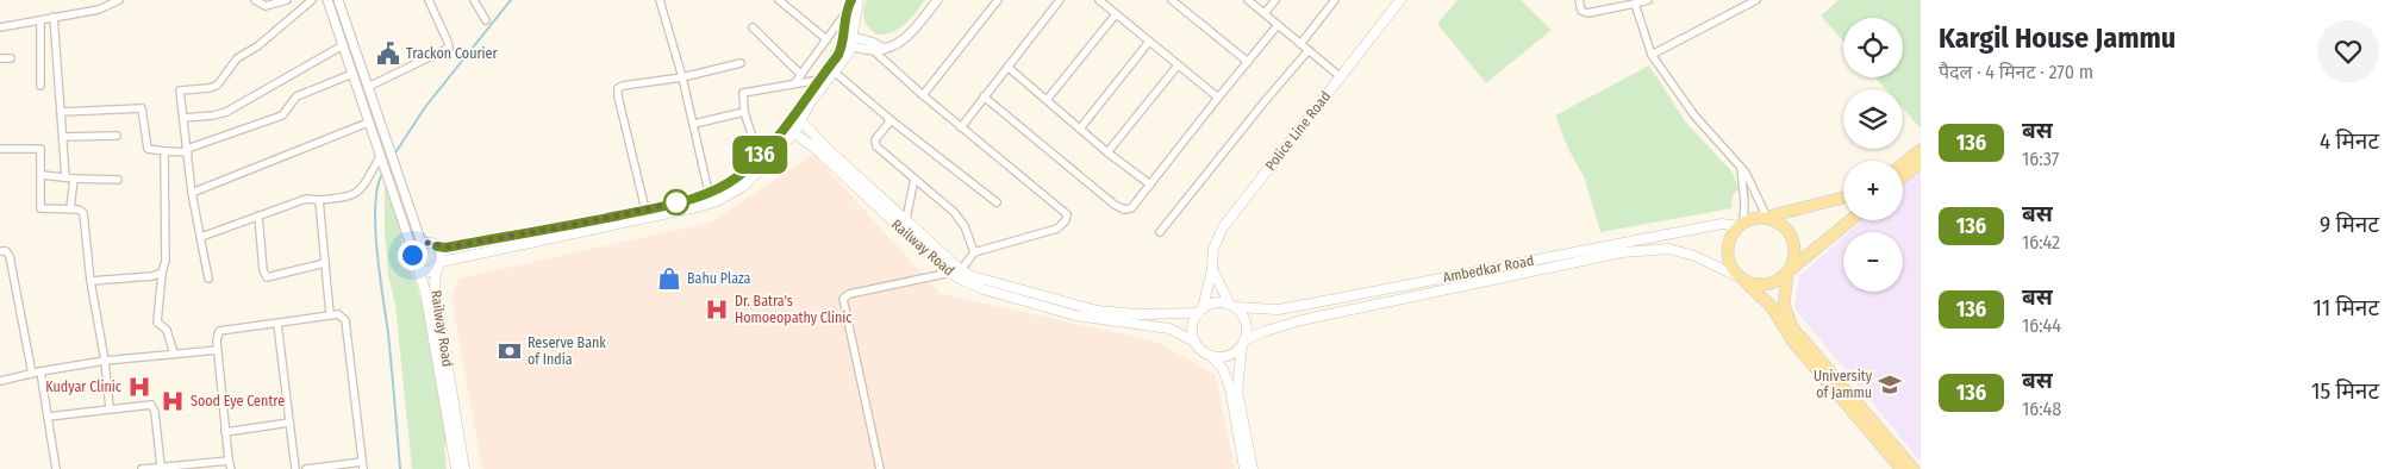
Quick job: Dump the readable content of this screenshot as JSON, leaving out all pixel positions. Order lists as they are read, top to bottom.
{
  "streets": {
    "main road": ["Police Line Road", "Railway Road", "Ambedkar Road"]
  },
  "crossings": [
    ["Police Line Road", "Railway Road"],
    ["Police Line Road", "Ambedkar Road"],
    ["Railway Road", "Ambedkar Road"]
  ],
  "places": {
    "public building": ["Trackon Courier"],
    "shop": ["Bahu Plaza"],
    "hospital": ["Dr. Batra's Homoeopathy Clinic", "Kudyar Clinic", "Sood Eye Centre"],
    "bank": ["Reserve Bank of India"],
    "school or university": ["University of Jammu"]
  },
  "lines": ["bus line 136"],
  "page": {
    "on_map": "136",
    "heading": ["Kargil House Jammu", "पैदल · 4 मिनट · 270 m"],
    "map_buttons": ["+", "−"],
    "list": [
      {
        "mark": "136",
        "name": "बस",
        "note": "16:37",
        "value": "4 मिनट"
      },
      {
        "mark": "136",
        "name": "बस",
        "note": "16:42",
        "value": "9 मिनट"
      },
      {
        "mark": "136",
        "name": "बस",
        "note": "16:44",
        "value": "11 मिनट"
      },
      {
        "mark": "136",
        "name": "बस",
        "note": "16:48",
        "value": "15 मिनट"
      }
    ]
  }
}
